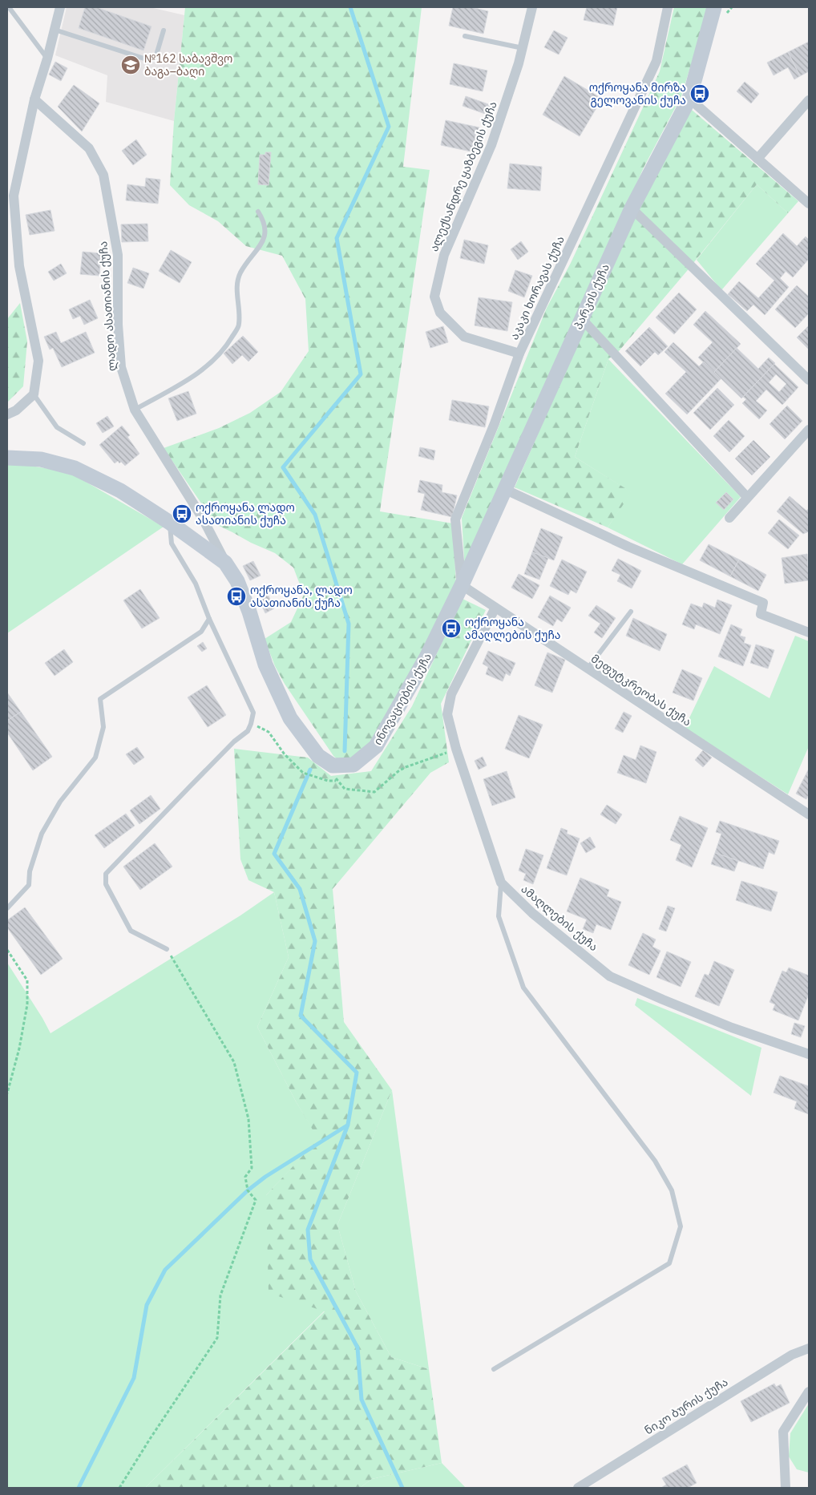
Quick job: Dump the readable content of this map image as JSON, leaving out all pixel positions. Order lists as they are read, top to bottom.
{
  "streets": {
    "street": [
      "ალექსანდრე ყაზბეგის ქუჩა",
      "აკაკი ხორავას ქუჩა",
      "პარკის ქუჩა",
      "ლადო ასათიანის ქუჩა",
      "მეფუტკრეობას ქუჩა",
      "ინოვაციების ქუჩა",
      "ამაღლების ქუჩა",
      "ნიკო ბურის ქუჩა"
    ]
  },
  "crossings": [
    ["ალექსანდრე ყაზბეგის ქუჩა", "აკაკი ხორავას ქუჩა"],
    ["აკაკი ხორავას ქუჩა", "პარკის ქუჩა"],
    ["აკაკი ხორავას ქუჩა", "მეფუტკრეობას ქუჩა"],
    ["აკაკი ხორავას ქუჩა", "ინოვაციების ქუჩა"],
    ["პარკის ქუჩა", "მეფუტკრეობას ქუჩა"],
    ["პარკის ქუჩა", "ინოვაციების ქუჩა"],
    ["ლადო ასათიანის ქუჩა", "ინოვაციების ქუჩა"],
    ["მეფუტკრეობას ქუჩა", "ინოვაციების ქუჩა"],
    ["მეფუტკრეობას ქუჩა", "ამაღლების ქუჩა"]
  ],
  "places": {
    "school or university": ["№162 საბავშვო ბაგა–ბაღი"],
    "bus stop": [
      "ოქროყანა მირზა გელოვანის ქუჩა",
      "ოქროყანა ლადო ასათიანის ქუჩა",
      "ოქროყანა, ლადო ასათიანის ქუჩა",
      "ოქროყანა ამაღლების ქუჩა"
    ]
  }
}
